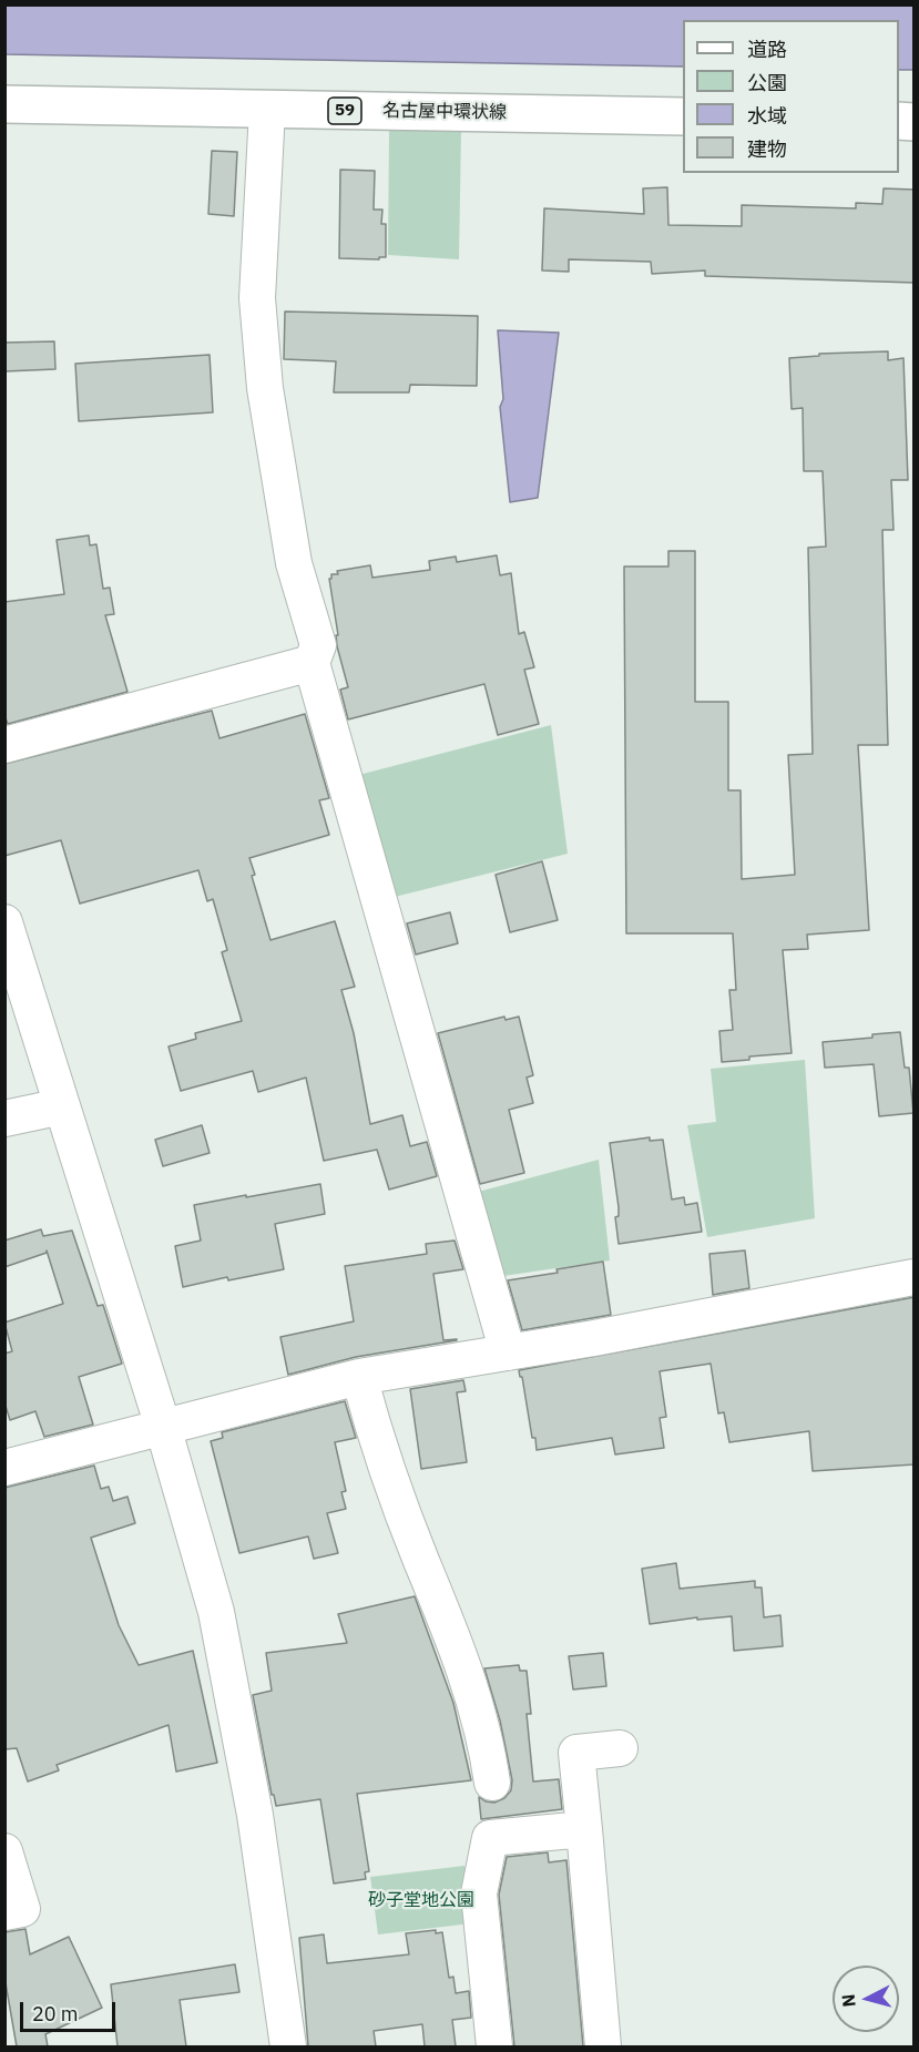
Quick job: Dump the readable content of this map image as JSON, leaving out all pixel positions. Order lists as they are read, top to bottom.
{
  "streets": {
    "main road": ["59", "名古屋中環状線"]
  },
  "parks": ["砂子堂地公園"],
  "legend": [
    "道路",
    "公園",
    "水域",
    "建物"
  ],
  "scale_bar": "20 m",
  "north": "left"
}
